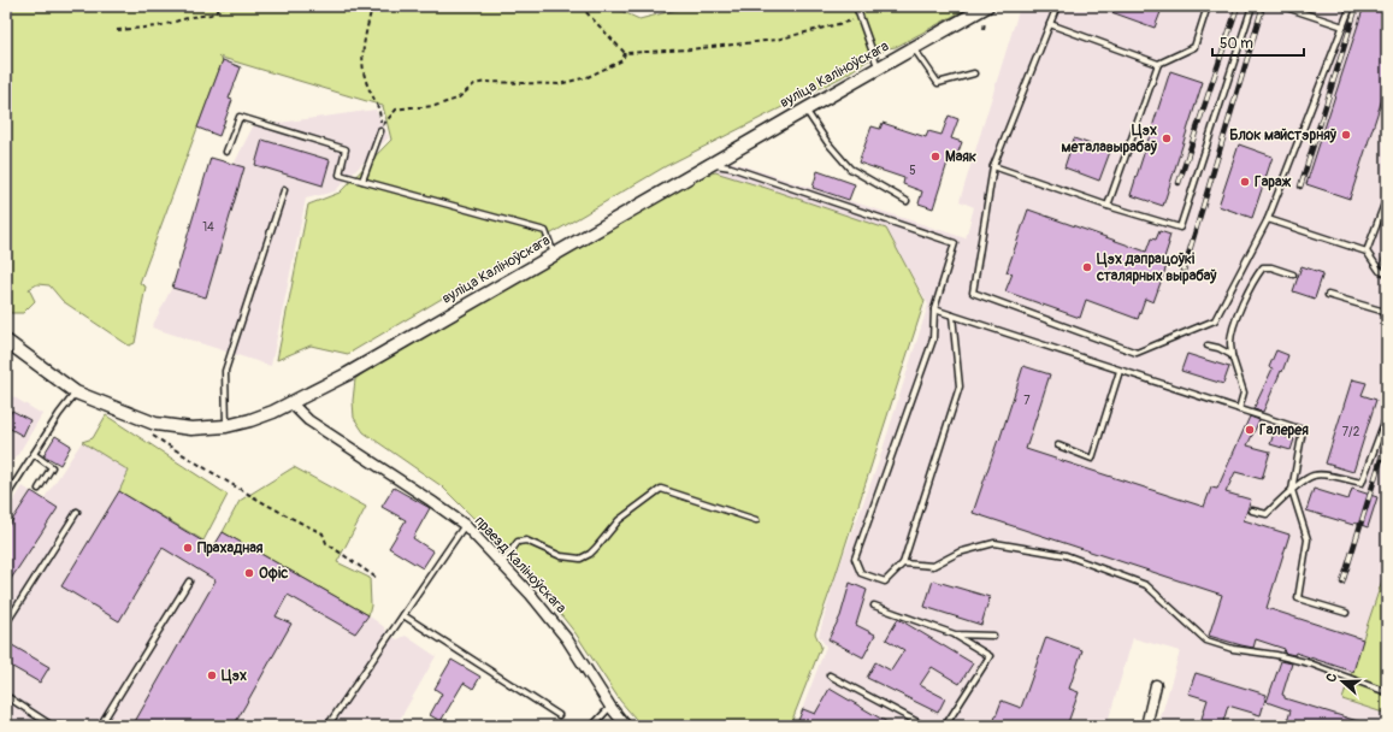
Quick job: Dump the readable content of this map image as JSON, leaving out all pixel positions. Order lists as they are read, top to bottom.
{
  "streets": {
    "street": ["вуліца Каліноўскага", "праезд Каліноўскага"]
  },
  "crossings": [
    ["вуліца Каліноўскага", "праезд Каліноўскага"]
  ],
  "places": [
    "Блок майстэрняў",
    "Цэх металавырабаў",
    "Маяк",
    "Гараж",
    "Цэх дапрацоўкі сталярных вырабаў",
    "Галерея",
    "Прахадная",
    "Офіс",
    "Цэх"
  ],
  "house_numbers": [
    "5",
    "14",
    "7",
    "7/2"
  ],
  "scale_bar": "50 m",
  "north": "left"
}
